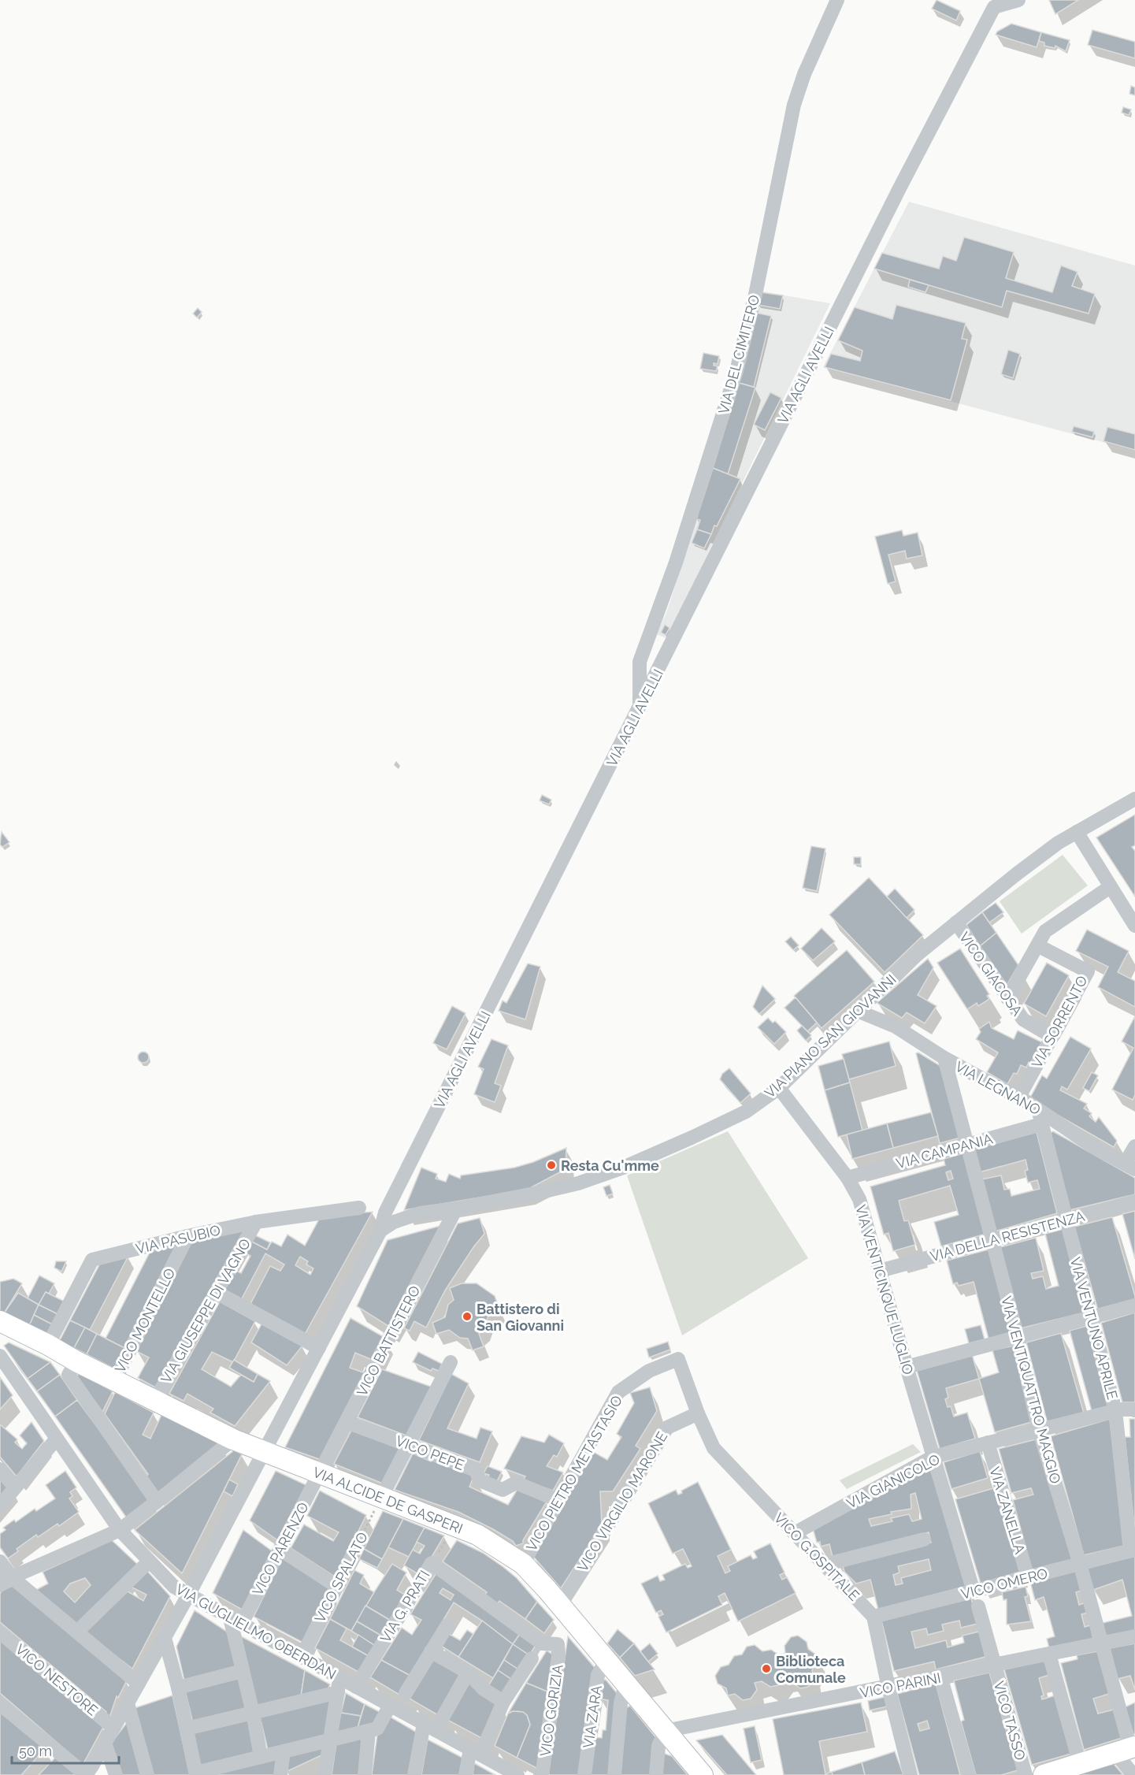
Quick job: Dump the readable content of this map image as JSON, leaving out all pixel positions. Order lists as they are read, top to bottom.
{
  "streets": {
    "street": [
      "VIA DEL CIMITERO",
      "VIA AGLI AVELLI",
      "VICO GIACOSA",
      "VIA SORRENTO",
      "VIA PIANO SAN GIOVANNI",
      "VIA LEGNANO",
      "VIA CAMPANIA",
      "VIA DELLA RESISTENZA",
      "VIA PASUBIO",
      "VIA VENTICINQUE LUGLIO",
      "VIA GIUSEPPE DI VAGNO",
      "VICO MONTELLO",
      "VIA VENTUNO APRILE",
      "VICO BATTISTERO",
      "VIA VENTIQUATTRO MAGGIO",
      "VICO PEPE",
      "VICO PIETRO METASTASIO",
      "VIA GIANICOLO",
      "VIA ALCIDE DE GASPERI",
      "VICO VIRGILIO MARONE",
      "VIA ZANELLA",
      "VICO PARENZO",
      "VICO G.OSPITALE",
      "VICO SPALATO",
      "VICO OMERO",
      "VIA G. PRATI",
      "VIA GUGLIELMO OBERDAN",
      "VICO NESTORE",
      "VICO PARINI",
      "VICO GORIZIA",
      "VIA ZARA",
      "VICO TASSO"
    ]
  },
  "crossings": [
    ["VIA DEL CIMITERO", "VIA AGLI AVELLI"],
    ["VIA AGLI AVELLI", "VIA PIANO SAN GIOVANNI"],
    ["VIA AGLI AVELLI", "VIA ALCIDE DE GASPERI"],
    ["VIA AGLI AVELLI", "VIA GUGLIELMO OBERDAN"],
    ["VIA AGLI AVELLI", "VICO NESTORE"],
    ["VICO GIACOSA", "VIA SORRENTO"],
    ["VICO GIACOSA", "VIA PIANO SAN GIOVANNI"],
    ["VIA SORRENTO", "VIA LEGNANO"],
    ["VIA PIANO SAN GIOVANNI", "VIA LEGNANO"],
    ["VIA PIANO SAN GIOVANNI", "VIA VENTICINQUE LUGLIO"],
    ["VIA PIANO SAN GIOVANNI", "VICO BATTISTERO"],
    ["VIA LEGNANO", "VIA VENTUNO APRILE"],
    ["VIA LEGNANO", "VIA VENTIQUATTRO MAGGIO"],
    ["VIA CAMPANIA", "VIA VENTICINQUE LUGLIO"],
    ["VIA CAMPANIA", "VIA VENTUNO APRILE"],
    ["VIA CAMPANIA", "VIA VENTIQUATTRO MAGGIO"],
    ["VIA DELLA RESISTENZA", "VIA VENTICINQUE LUGLIO"],
    ["VIA DELLA RESISTENZA", "VIA VENTUNO APRILE"],
    ["VIA DELLA RESISTENZA", "VIA VENTIQUATTRO MAGGIO"],
    ["VIA PASUBIO", "VIA GIUSEPPE DI VAGNO"],
    ["VIA PASUBIO", "VICO MONTELLO"],
    ["VIA PASUBIO", "VIA ALCIDE DE GASPERI"],
    ["VIA VENTICINQUE LUGLIO", "VIA GIANICOLO"],
    ["VIA VENTICINQUE LUGLIO", "VICO OMERO"],
    ["VIA GIUSEPPE DI VAGNO", "VIA ALCIDE DE GASPERI"],
    ["VICO MONTELLO", "VIA ALCIDE DE GASPERI"],
    ["VIA VENTUNO APRILE", "VIA GIANICOLO"],
    ["VIA VENTUNO APRILE", "VICO OMERO"],
    ["VICO BATTISTERO", "VICO PEPE"],
    ["VICO BATTISTERO", "VIA ALCIDE DE GASPERI"],
    ["VICO BATTISTERO", "VICO PARENZO"],
    ["VIA VENTIQUATTRO MAGGIO", "VIA GIANICOLO"],
    ["VIA VENTIQUATTRO MAGGIO", "VICO OMERO"],
    ["VIA VENTIQUATTRO MAGGIO", "VICO PARINI"],
    ["VICO PEPE", "VICO PIETRO METASTASIO"],
    ["VICO PIETRO METASTASIO", "VIA ALCIDE DE GASPERI"],
    ["VICO PIETRO METASTASIO", "VICO G.OSPITALE"],
    ["VIA GIANICOLO", "VIA ZANELLA"],
    ["VIA GIANICOLO", "VICO G.OSPITALE"],
    ["VIA ALCIDE DE GASPERI", "VICO VIRGILIO MARONE"],
    ["VIA ALCIDE DE GASPERI", "VICO PARENZO"],
    ["VIA ALCIDE DE GASPERI", "VICO SPALATO"],
    ["VIA ALCIDE DE GASPERI", "VIA G. PRATI"],
    ["VIA ALCIDE DE GASPERI", "VICO PARINI"],
    ["VIA ALCIDE DE GASPERI", "VIA ZARA"],
    ["VICO VIRGILIO MARONE", "VICO G.OSPITALE"],
    ["VIA ZANELLA", "VICO OMERO"],
    ["VICO PARENZO", "VIA GUGLIELMO OBERDAN"],
    ["VICO G.OSPITALE", "VICO OMERO"],
    ["VICO SPALATO", "VIA GUGLIELMO OBERDAN"],
    ["VIA G. PRATI", "VIA GUGLIELMO OBERDAN"],
    ["VIA G. PRATI", "VICO GORIZIA"],
    ["VICO PARINI", "VICO TASSO"]
  ],
  "places": ["Resta Cu'mme", "Battistero di San Giovanni", "Biblioteca Comunale"],
  "scale_bar": "50 m"
}
